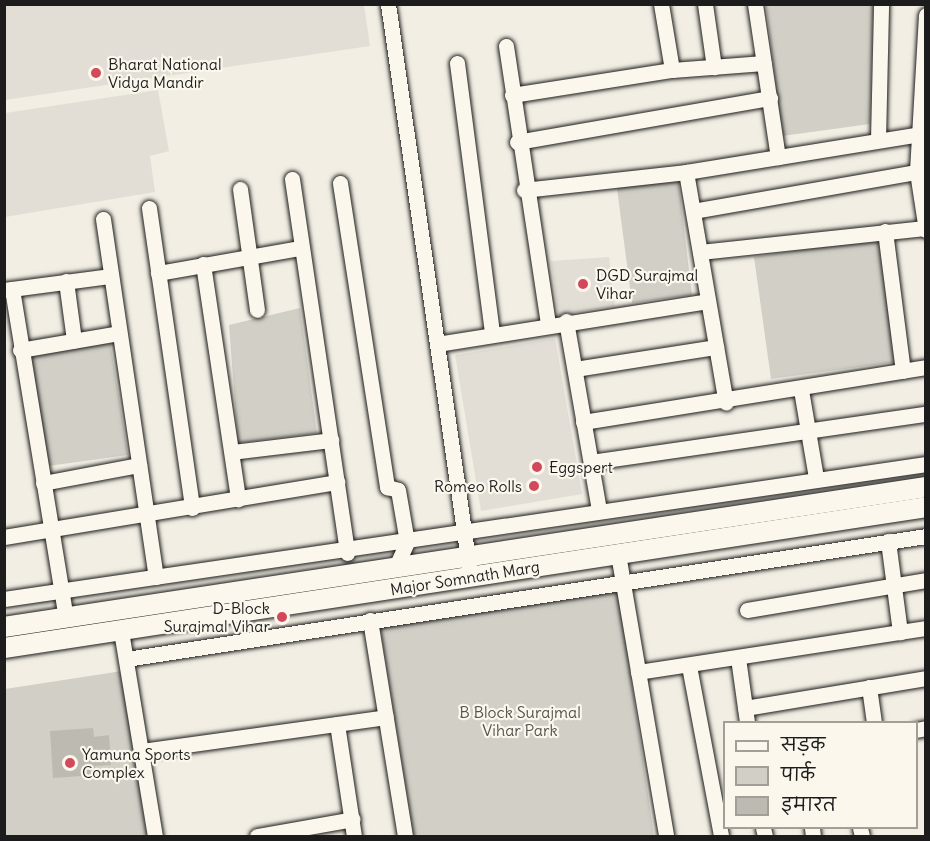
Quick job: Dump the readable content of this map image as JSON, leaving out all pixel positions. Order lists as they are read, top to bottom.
{
  "streets": {
    "main road": ["Major Somnath Marg"]
  },
  "parks": ["B Block Surajmal Vihar Park"],
  "places": [
    "Bharat National Vidya Mandir",
    "DGD Surajmal Vihar",
    "Eggspert",
    "Romeo Rolls",
    "D-Block Surajmal Vihar",
    "Yamuna Sports Complex"
  ],
  "legend": ["सड़क", "पार्क", "इमारत"]
}
